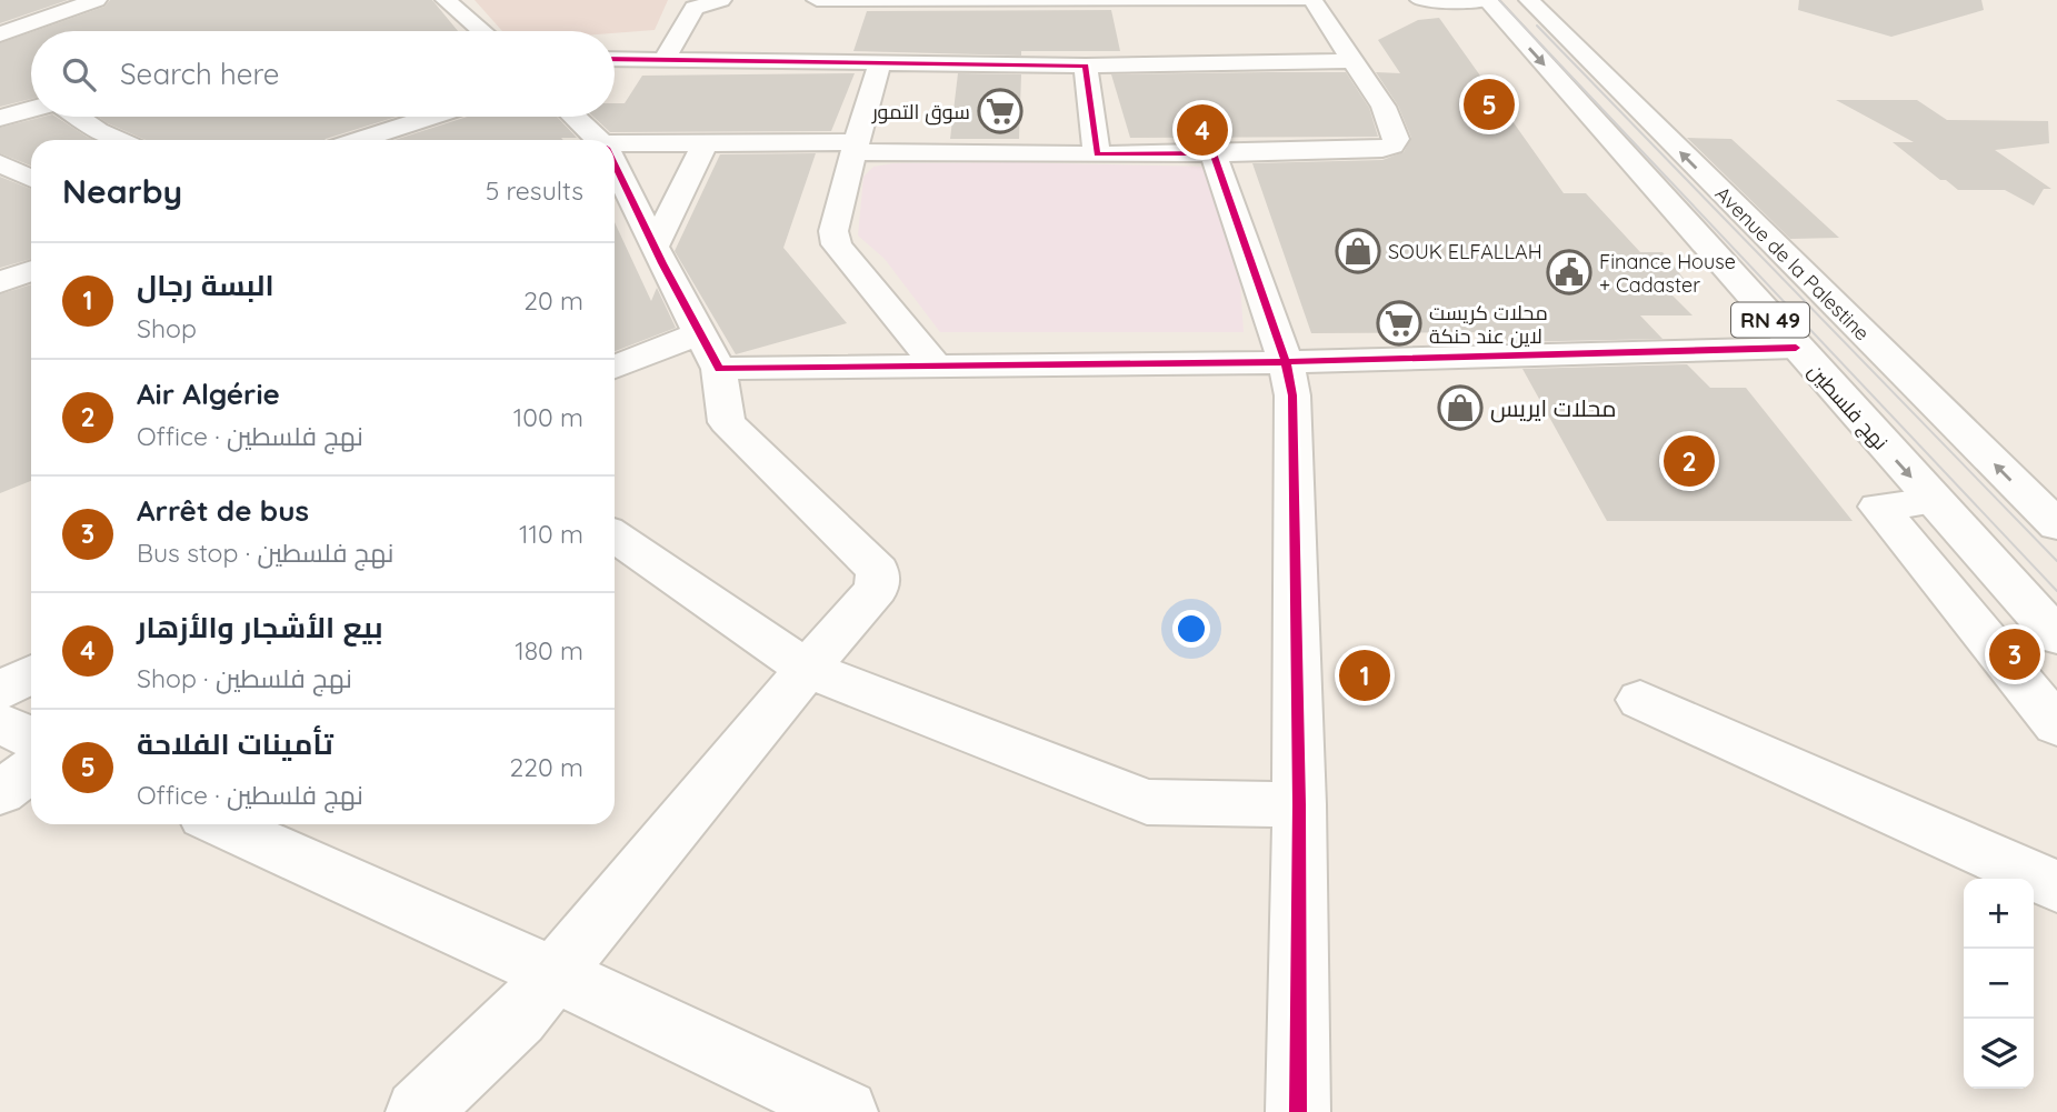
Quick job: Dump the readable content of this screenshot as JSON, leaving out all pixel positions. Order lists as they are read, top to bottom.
{
  "streets": {
    "street": ["Avenue de la Palestine", "RN 49", "نهج فلسطين"]
  },
  "one_way": ["Avenue de la Palestine", "نهج فلسطين"],
  "places": {
    "supermarket": ["سوق التمور", "محلات كريست لاين عند حنكة"],
    "shop": ["SOUK ELFALLAH", "محلات ايريس"],
    "public building": ["Finance House + Cadaster"]
  },
  "page": {
    "search": "Search here",
    "pins": [
      "5",
      "4",
      "2",
      "3",
      "1"
    ],
    "heading": ["Nearby", "5 results"],
    "list": [
      {
        "mark": "1",
        "name": "البسة رجال",
        "note": "Shop",
        "value": "20 m"
      },
      {
        "mark": "2",
        "name": "Air Algérie",
        "note": "Office · نهج فلسطين",
        "value": "100 m"
      },
      {
        "mark": "3",
        "name": "Arrêt de bus",
        "note": "Bus stop · نهج فلسطين",
        "value": "110 m"
      },
      {
        "mark": "4",
        "name": "بيع الأشجار والأزهار",
        "note": "Shop · نهج فلسطين",
        "value": "180 m"
      },
      {
        "mark": "5",
        "name": "تأمينات الفلاحة",
        "note": "Office · نهج فلسطين",
        "value": "220 m"
      }
    ],
    "map_buttons": ["+", "−"]
  }
}
